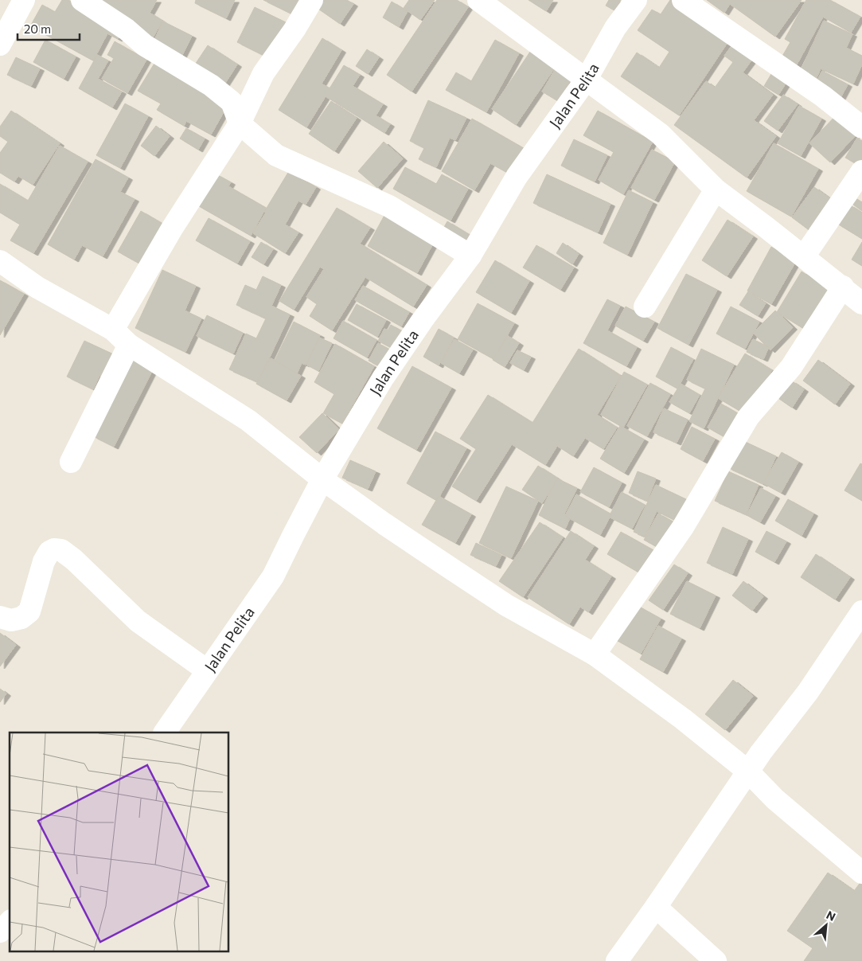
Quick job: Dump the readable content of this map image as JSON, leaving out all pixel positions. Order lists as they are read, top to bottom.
{
  "streets": {
    "street": ["Jalan Pelita"]
  },
  "scale_bar": "20 m",
  "north": "top right"
}
